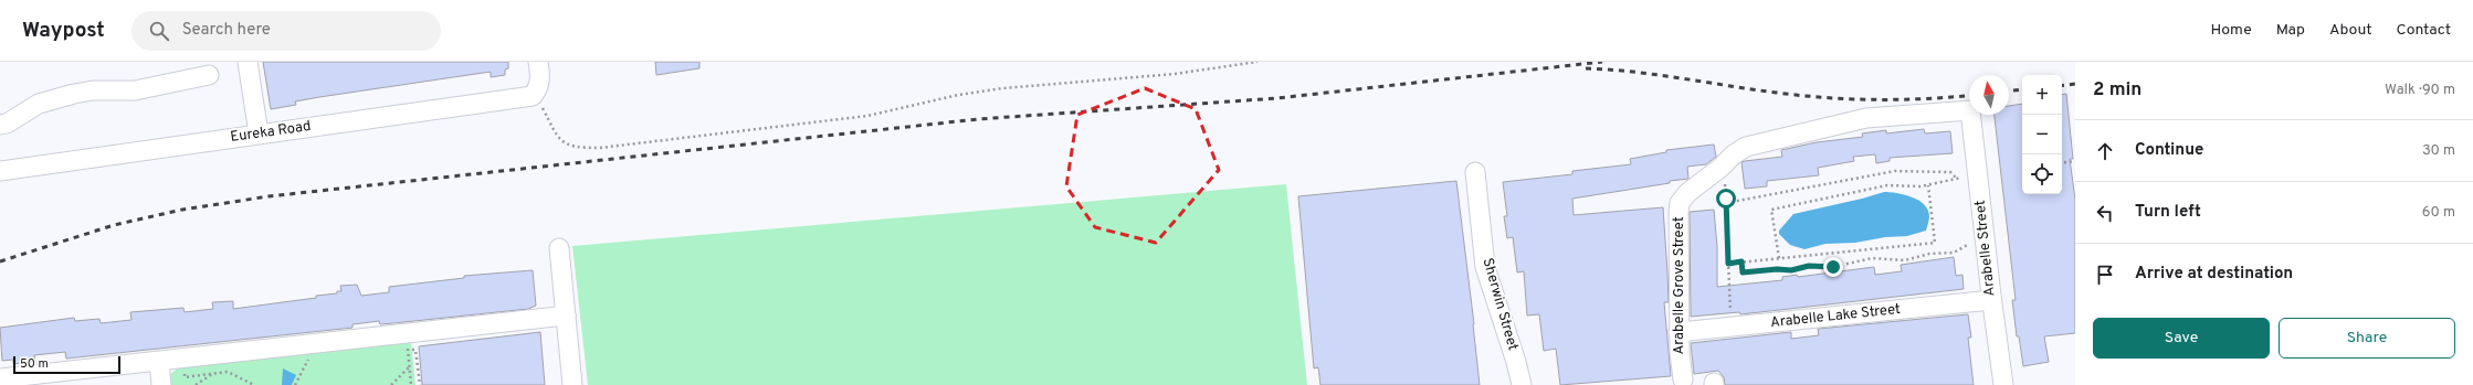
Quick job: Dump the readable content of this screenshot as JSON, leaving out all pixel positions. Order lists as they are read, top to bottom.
{
  "streets": {
    "street": [
      "Eureka Road",
      "Arabelle Street",
      "Arabelle Grove Street",
      "Sherwin Street",
      "Arabelle Lake Street"
    ]
  },
  "crossings": [
    ["Arabelle Street", "Arabelle Lake Street"],
    ["Arabelle Grove Street", "Arabelle Lake Street"]
  ],
  "scale_bar": "50 m",
  "north": "top",
  "page": {
    "header": "Waypost",
    "search": "Search here",
    "nav": [
      "Home",
      "Map",
      "About",
      "Contact"
    ],
    "heading": ["2 min", "Walk · 90 m"],
    "map_buttons": ["+", "−"],
    "list": [
      ["Continue", "30 m"],
      ["Turn left", "60 m"],
      "Arrive at destination"
    ],
    "buttons": ["Save", "Share"],
    "scale": "50 m"
  }
}
